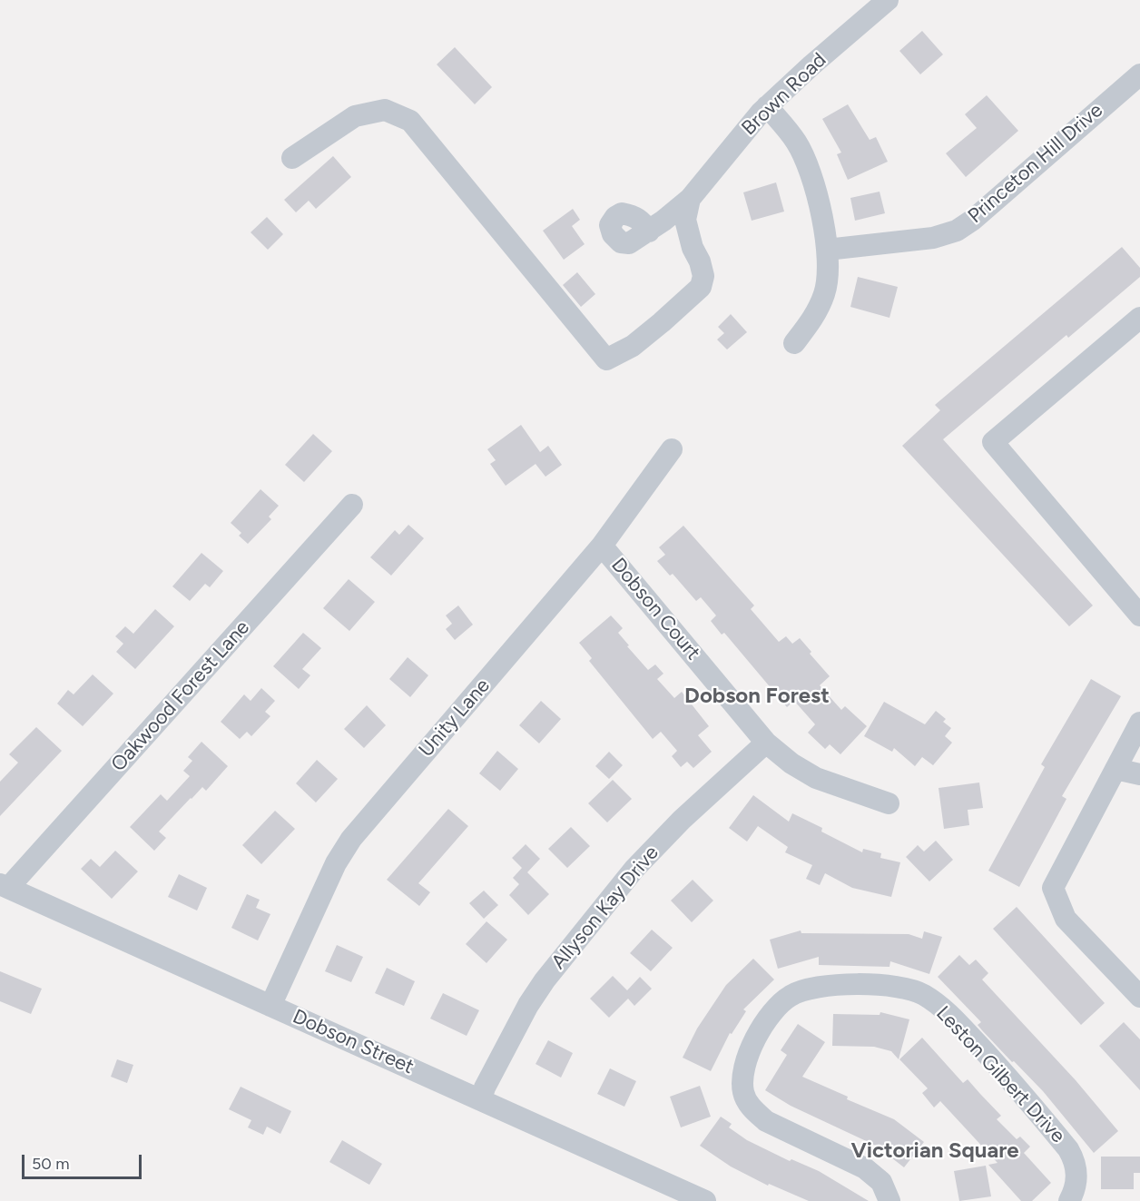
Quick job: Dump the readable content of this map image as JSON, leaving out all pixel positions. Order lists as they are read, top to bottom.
{
  "streets": {
    "street": [
      "Brown Road",
      "Princeton Hill Drive",
      "Dobson Court",
      "Oakwood Forest Lane",
      "Unity Lane",
      "Allyson Kay Drive",
      "Dobson Street",
      "Leston Gilbert Drive"
    ]
  },
  "crossings": [
    ["Dobson Court", "Unity Lane"],
    ["Dobson Court", "Allyson Kay Drive"],
    ["Oakwood Forest Lane", "Dobson Street"],
    ["Unity Lane", "Dobson Street"],
    ["Allyson Kay Drive", "Dobson Street"]
  ],
  "districts": ["Dobson Forest", "Victorian Square"],
  "scale_bar": "50 m"
}
